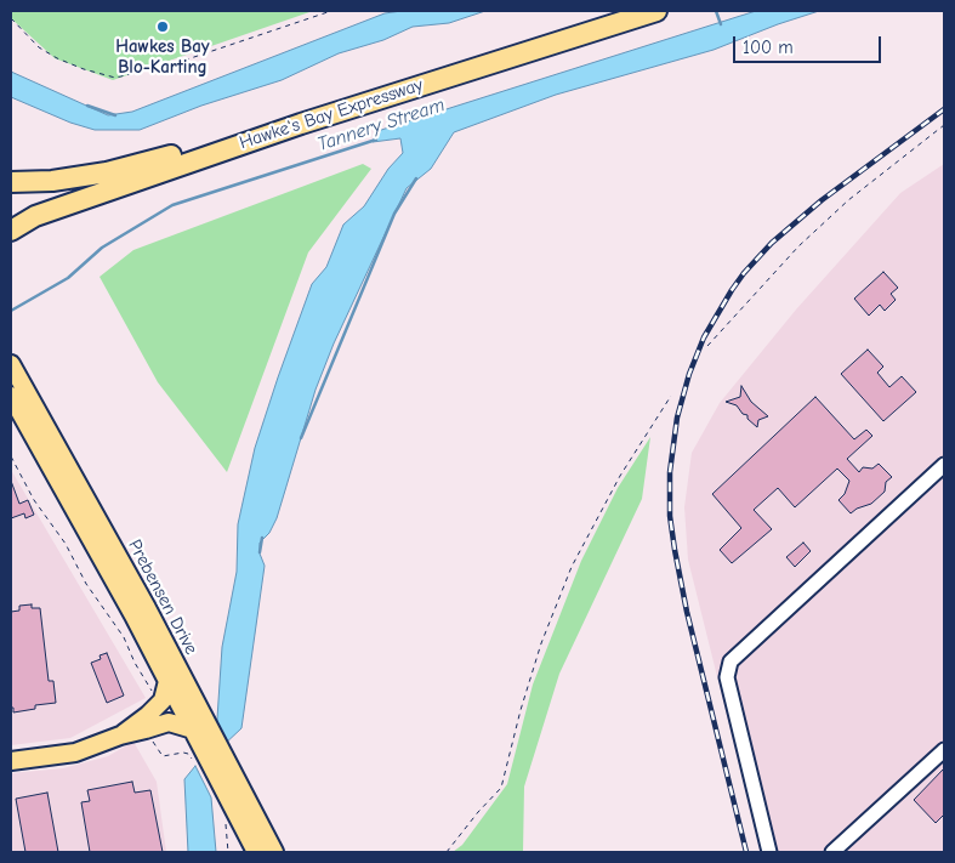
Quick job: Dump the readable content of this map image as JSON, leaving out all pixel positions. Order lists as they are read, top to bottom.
{
  "streets": {
    "highway": ["Hawke's Bay Expressway"],
    "main road": ["Prebensen Drive"]
  },
  "water": ["Tannery Stream"],
  "places": ["Hawkes Bay Blo-Karting"],
  "scale_bar": "100 m"
}
